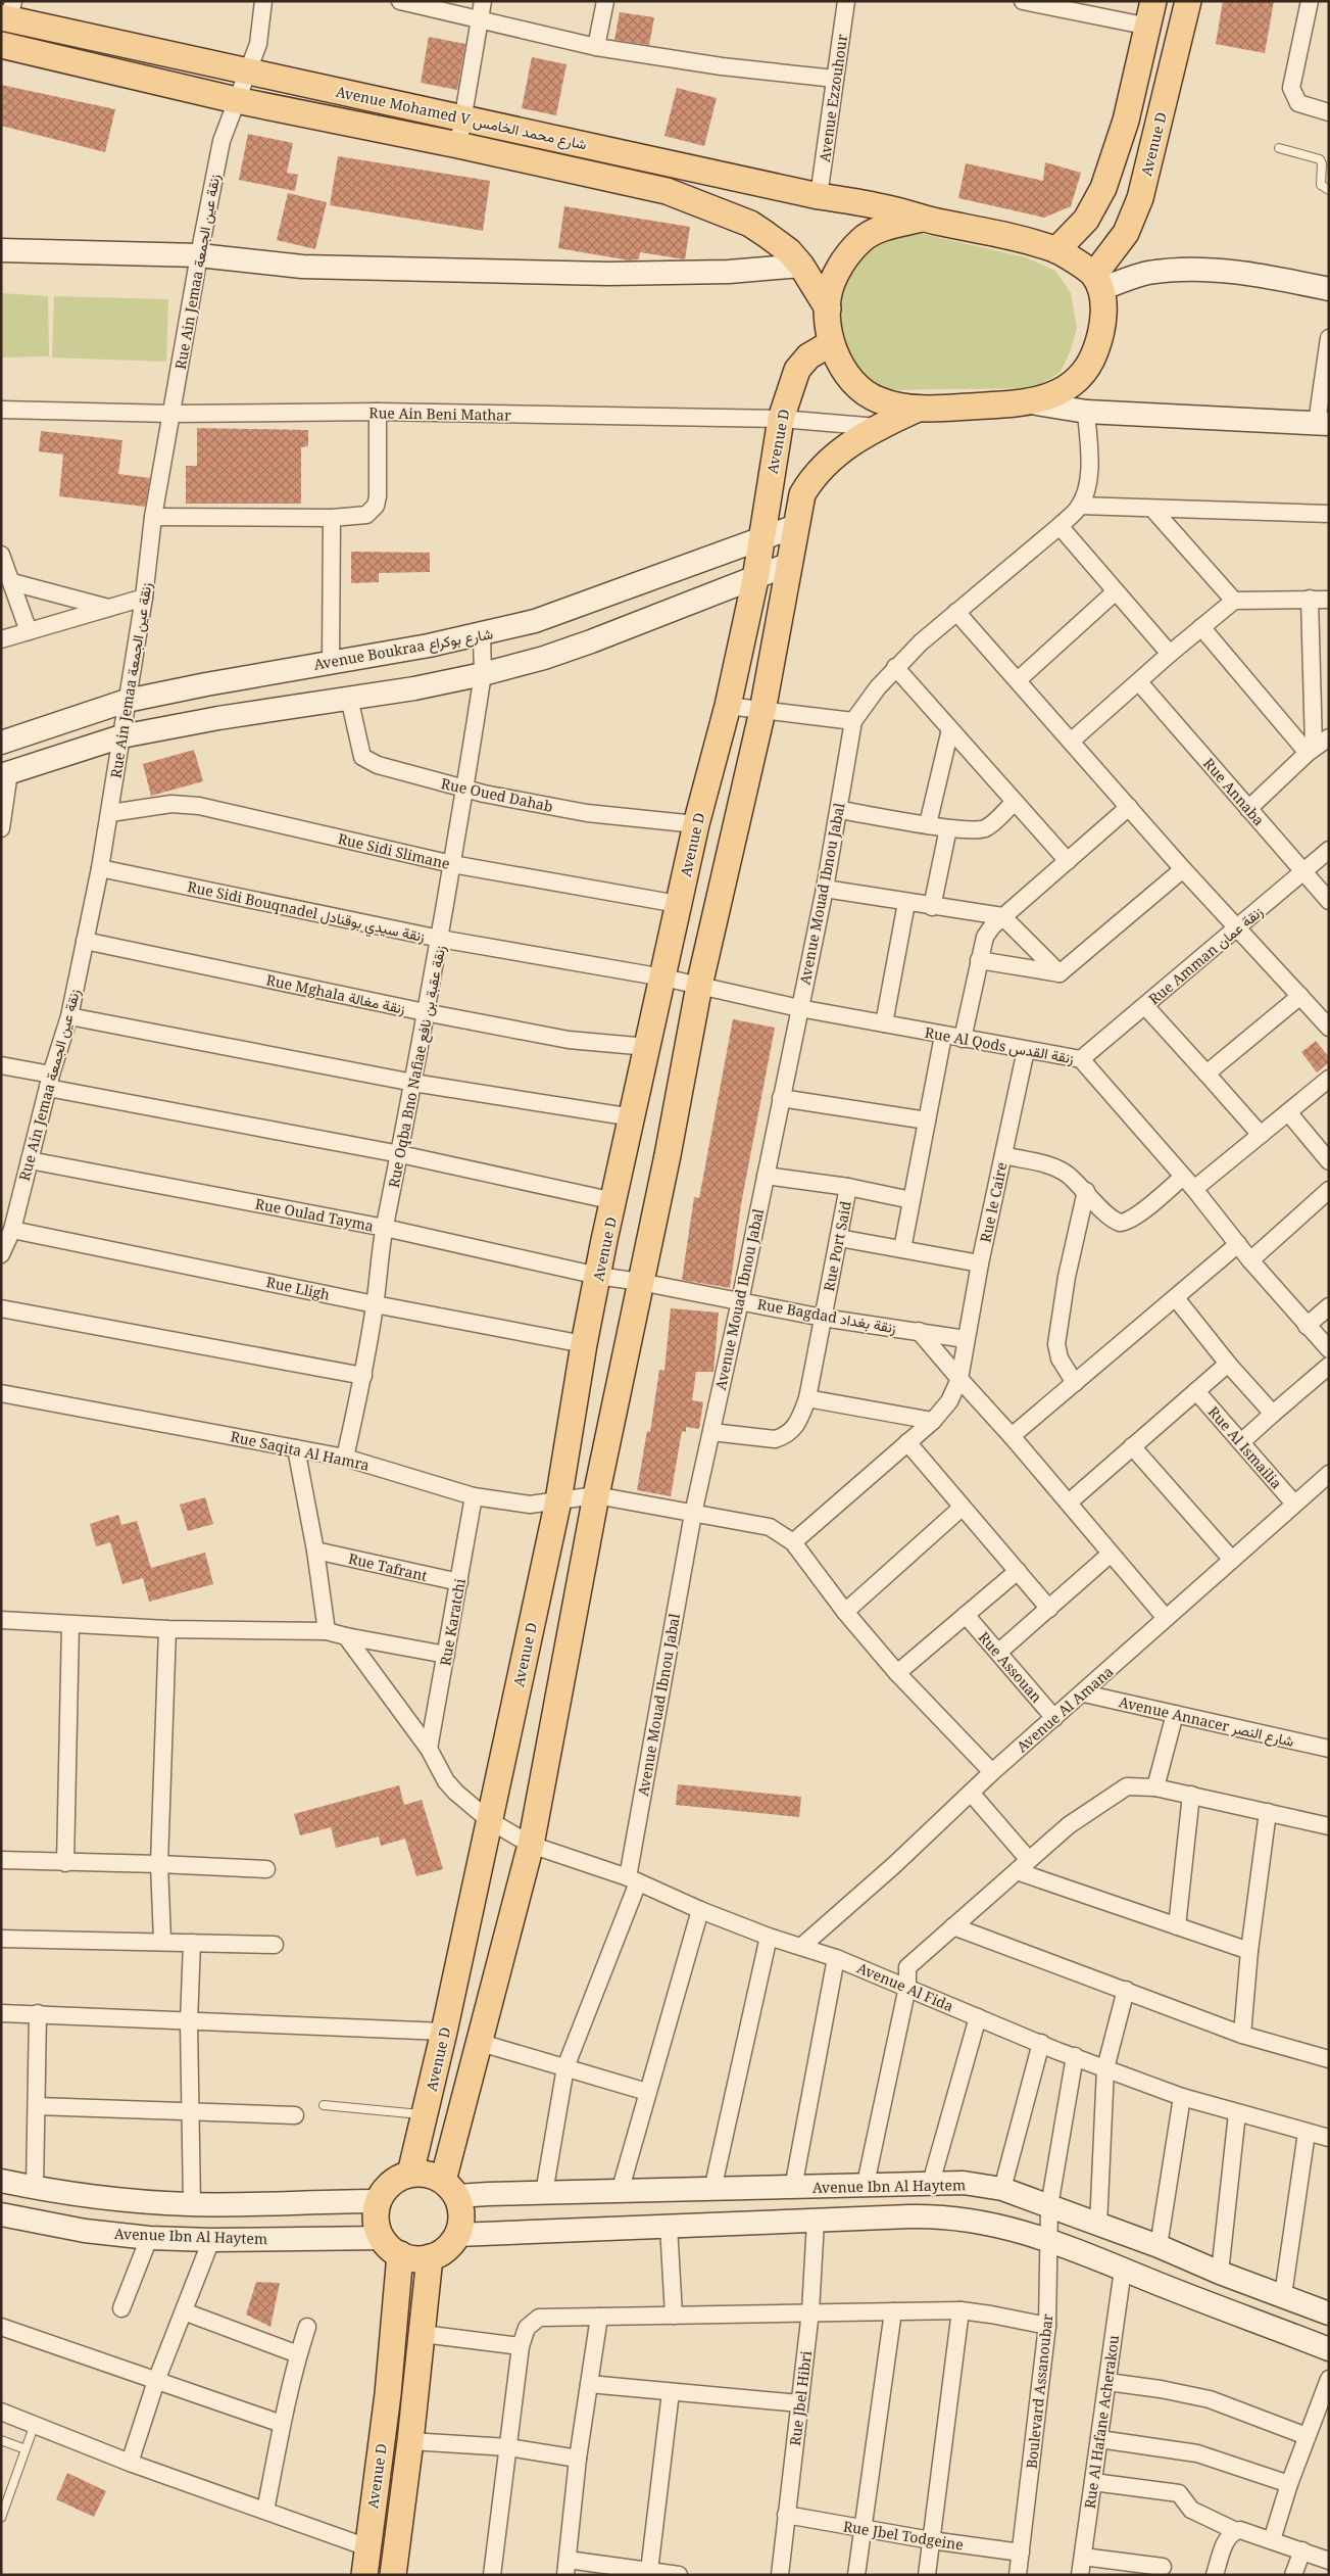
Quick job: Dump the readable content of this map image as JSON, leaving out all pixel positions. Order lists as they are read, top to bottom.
{
  "streets": {
    "main road": ["Avenue Mohamed V شارع محمد الخامس", "Avenue D"],
    "street": [
      "Avenue Ezzouhour",
      "Rue Ain Jemaa زنقة عين الجمعة",
      "Rue Ain Beni Mathar",
      "Avenue Boukraa شارع بوكراع",
      "Rue Annaba",
      "Rue Oued Dahab",
      "Rue Sidi Slimane",
      "Avenue Mouad Ibnou Jabal",
      "Rue Sidi Bouqnadel زنقة سيدي بوقنادل",
      "Rue Amman زنقة عمان",
      "Rue Mghala زنقة مغالة",
      "Rue Al Qods زنقة القدس",
      "Rue Oqba Bno Nafiae زنقة عقبة بن نافع",
      "Rue le Caire",
      "Rue Oulad Tayma",
      "Rue Port Said",
      "Rue Lligh",
      "Rue Bagdad زنقة بغداد",
      "Rue Al Ismailia",
      "Rue Saqita Al Hamra",
      "Rue Tafrant",
      "Rue Karatchi",
      "Rue Assouan",
      "Avenue Al Amana",
      "Avenue Annacer شارع النصر",
      "Avenue Al Fida",
      "Avenue Ibn Al Haytem",
      "Boulevard Assanoubar",
      "Rue Jbel Hibri",
      "Rue Al Hafane Acherakou",
      "Rue Jbel Todgeine"
    ]
  },
  "crossings": [
    ["Avenue Ezzouhour", "Avenue Mohamed V شارع محمد الخامس"],
    ["Avenue Mohamed V شارع محمد الخامس", "Avenue D"],
    ["Avenue Mohamed V شارع محمد الخامس", "Rue Ain Jemaa زنقة عين الجمعة"],
    ["Avenue D", "Rue Ain Beni Mathar"],
    ["Avenue D", "Avenue Boukraa شارع بوكراع"],
    ["Avenue D", "Rue Oued Dahab"],
    ["Avenue D", "Rue Sidi Slimane"],
    ["Avenue D", "Rue Sidi Bouqnadel زنقة سيدي بوقنادل"],
    ["Avenue D", "Rue Mghala زنقة مغالة"],
    ["Avenue D", "Rue Al Qods زنقة القدس"],
    ["Avenue D", "Rue Oulad Tayma"],
    ["Avenue D", "Rue Lligh"],
    ["Avenue D", "Rue Bagdad زنقة بغداد"],
    ["Avenue D", "Rue Saqita Al Hamra"],
    ["Avenue D", "Avenue Al Fida"],
    ["Avenue D", "Avenue Ibn Al Haytem"],
    ["Rue Ain Jemaa زنقة عين الجمعة", "Rue Ain Beni Mathar"],
    ["Rue Ain Jemaa زنقة عين الجمعة", "Avenue Boukraa شارع بوكراع"],
    ["Rue Ain Jemaa زنقة عين الجمعة", "Rue Sidi Slimane"],
    ["Rue Ain Jemaa زنقة عين الجمعة", "Rue Sidi Bouqnadel زنقة سيدي بوقنادل"],
    ["Rue Ain Jemaa زنقة عين الجمعة", "Rue Mghala زنقة مغالة"],
    ["Rue Ain Jemaa زنقة عين الجمعة", "Rue Oulad Tayma"],
    ["Rue Ain Jemaa زنقة عين الجمعة", "Rue Lligh"],
    ["Avenue Boukraa شارع بوكراع", "Rue Oqba Bno Nafiae زنقة عقبة بن نافع"],
    ["Rue Annaba", "Rue Amman زنقة عمان"],
    ["Rue Oued Dahab", "Rue Oqba Bno Nafiae زنقة عقبة بن نافع"],
    ["Rue Sidi Slimane", "Rue Oqba Bno Nafiae زنقة عقبة بن نافع"],
    ["Avenue Mouad Ibnou Jabal", "Rue Al Qods زنقة القدس"],
    ["Avenue Mouad Ibnou Jabal", "Rue Port Said"],
    ["Avenue Mouad Ibnou Jabal", "Rue Bagdad زنقة بغداد"],
    ["Avenue Mouad Ibnou Jabal", "Rue Saqita Al Hamra"],
    ["Avenue Mouad Ibnou Jabal", "Avenue Al Fida"],
    ["Avenue Mouad Ibnou Jabal", "Avenue Ibn Al Haytem"],
    ["Rue Sidi Bouqnadel زنقة سيدي بوقنادل", "Rue Al Qods زنقة القدس"],
    ["Rue Sidi Bouqnadel زنقة سيدي بوقنادل", "Rue Oqba Bno Nafiae زنقة عقبة بن نافع"],
    ["Rue Amman زنقة عمان", "Rue Al Qods زنقة القدس"],
    ["Rue Mghala زنقة مغالة", "Rue Oqba Bno Nafiae زنقة عقبة بن نافع"],
    ["Rue Al Qods زنقة القدس", "Rue le Caire"],
    ["Rue Oqba Bno Nafiae زنقة عقبة بن نافع", "Rue Oulad Tayma"],
    ["Rue Oqba Bno Nafiae زنقة عقبة بن نافع", "Rue Lligh"],
    ["Rue Oqba Bno Nafiae زنقة عقبة بن نافع", "Rue Saqita Al Hamra"],
    ["Rue le Caire", "Rue Bagdad زنقة بغداد"],
    ["Rue Oulad Tayma", "Rue Bagdad زنقة بغداد"],
    ["Rue Port Said", "Rue Bagdad زنقة بغداد"],
    ["Rue Al Ismailia", "Avenue Al Amana"],
    ["Rue Saqita Al Hamra", "Rue Karatchi"],
    ["Rue Tafrant", "Rue Karatchi"],
    ["Rue Karatchi", "Avenue Al Fida"],
    ["Rue Assouan", "Avenue Al Amana"],
    ["Avenue Al Amana", "Avenue Annacer شارع النصر"],
    ["Avenue Al Amana", "Avenue Al Fida"],
    ["Avenue Al Fida", "Boulevard Assanoubar"],
    ["Avenue Ibn Al Haytem", "Boulevard Assanoubar"],
    ["Boulevard Assanoubar", "Rue Jbel Todgeine"],
    ["Rue Jbel Hibri", "Rue Jbel Todgeine"]
  ]
}
